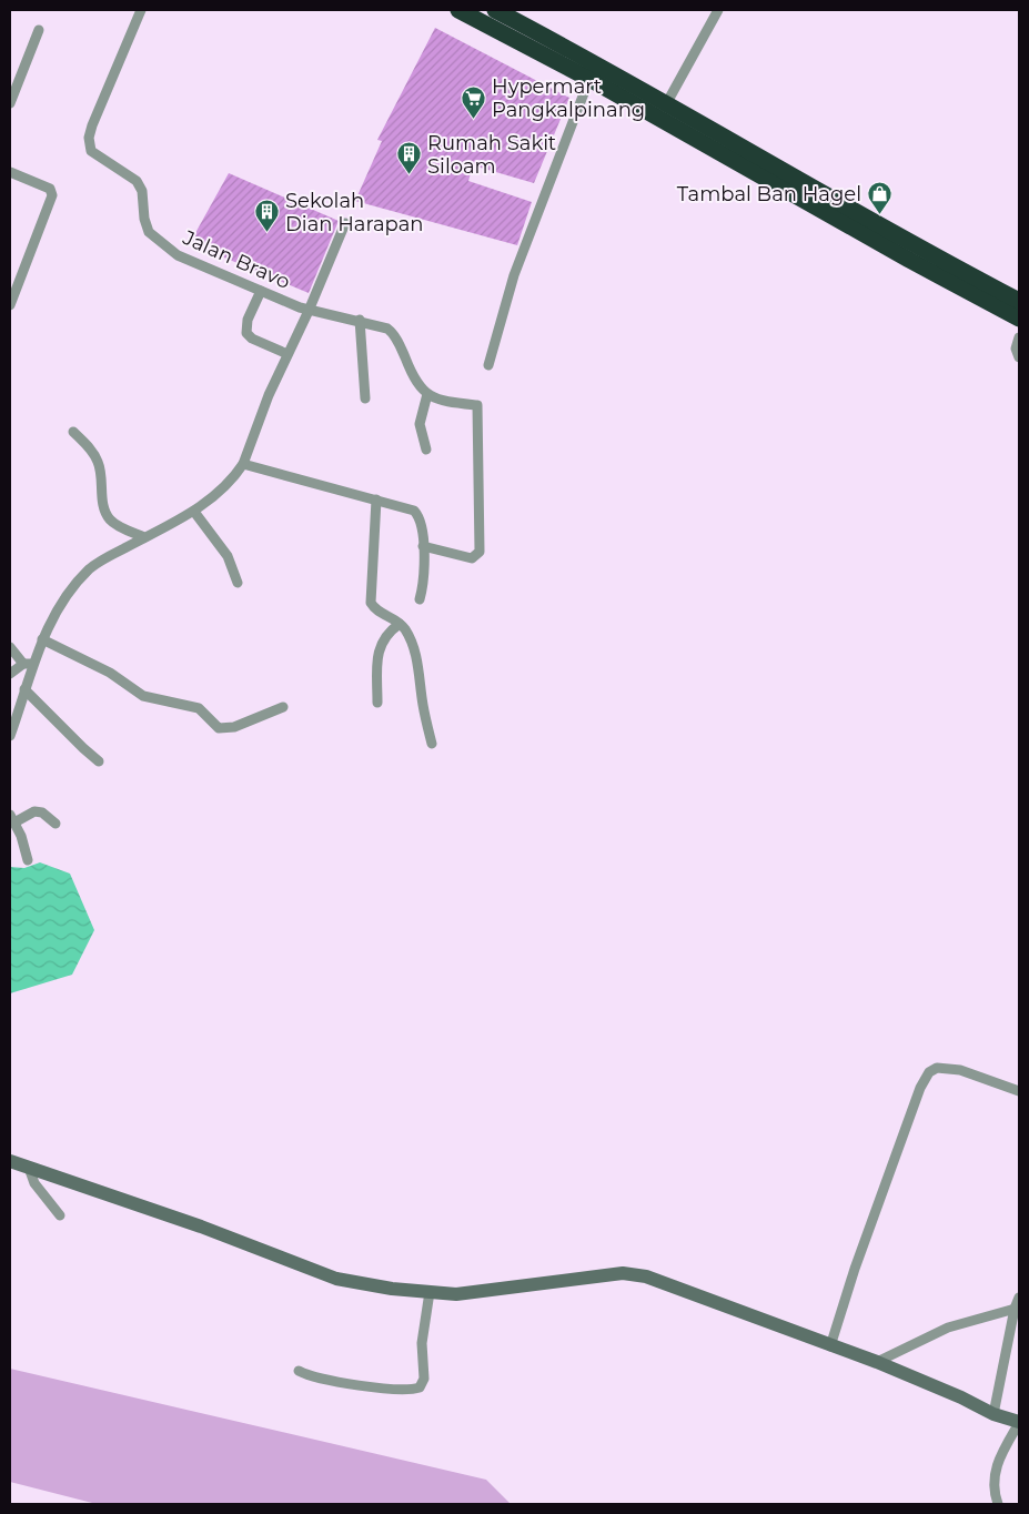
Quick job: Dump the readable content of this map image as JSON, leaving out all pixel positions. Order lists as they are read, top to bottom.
{
  "streets": {
    "street": ["Jalan Bravo"]
  },
  "places": {
    "supermarket": ["Hypermart Pangkalpinang"],
    "building": ["Rumah Sakit Siloam", "Sekolah Dian Harapan"],
    "shop": ["Tambal Ban Hagel"]
  }
}
